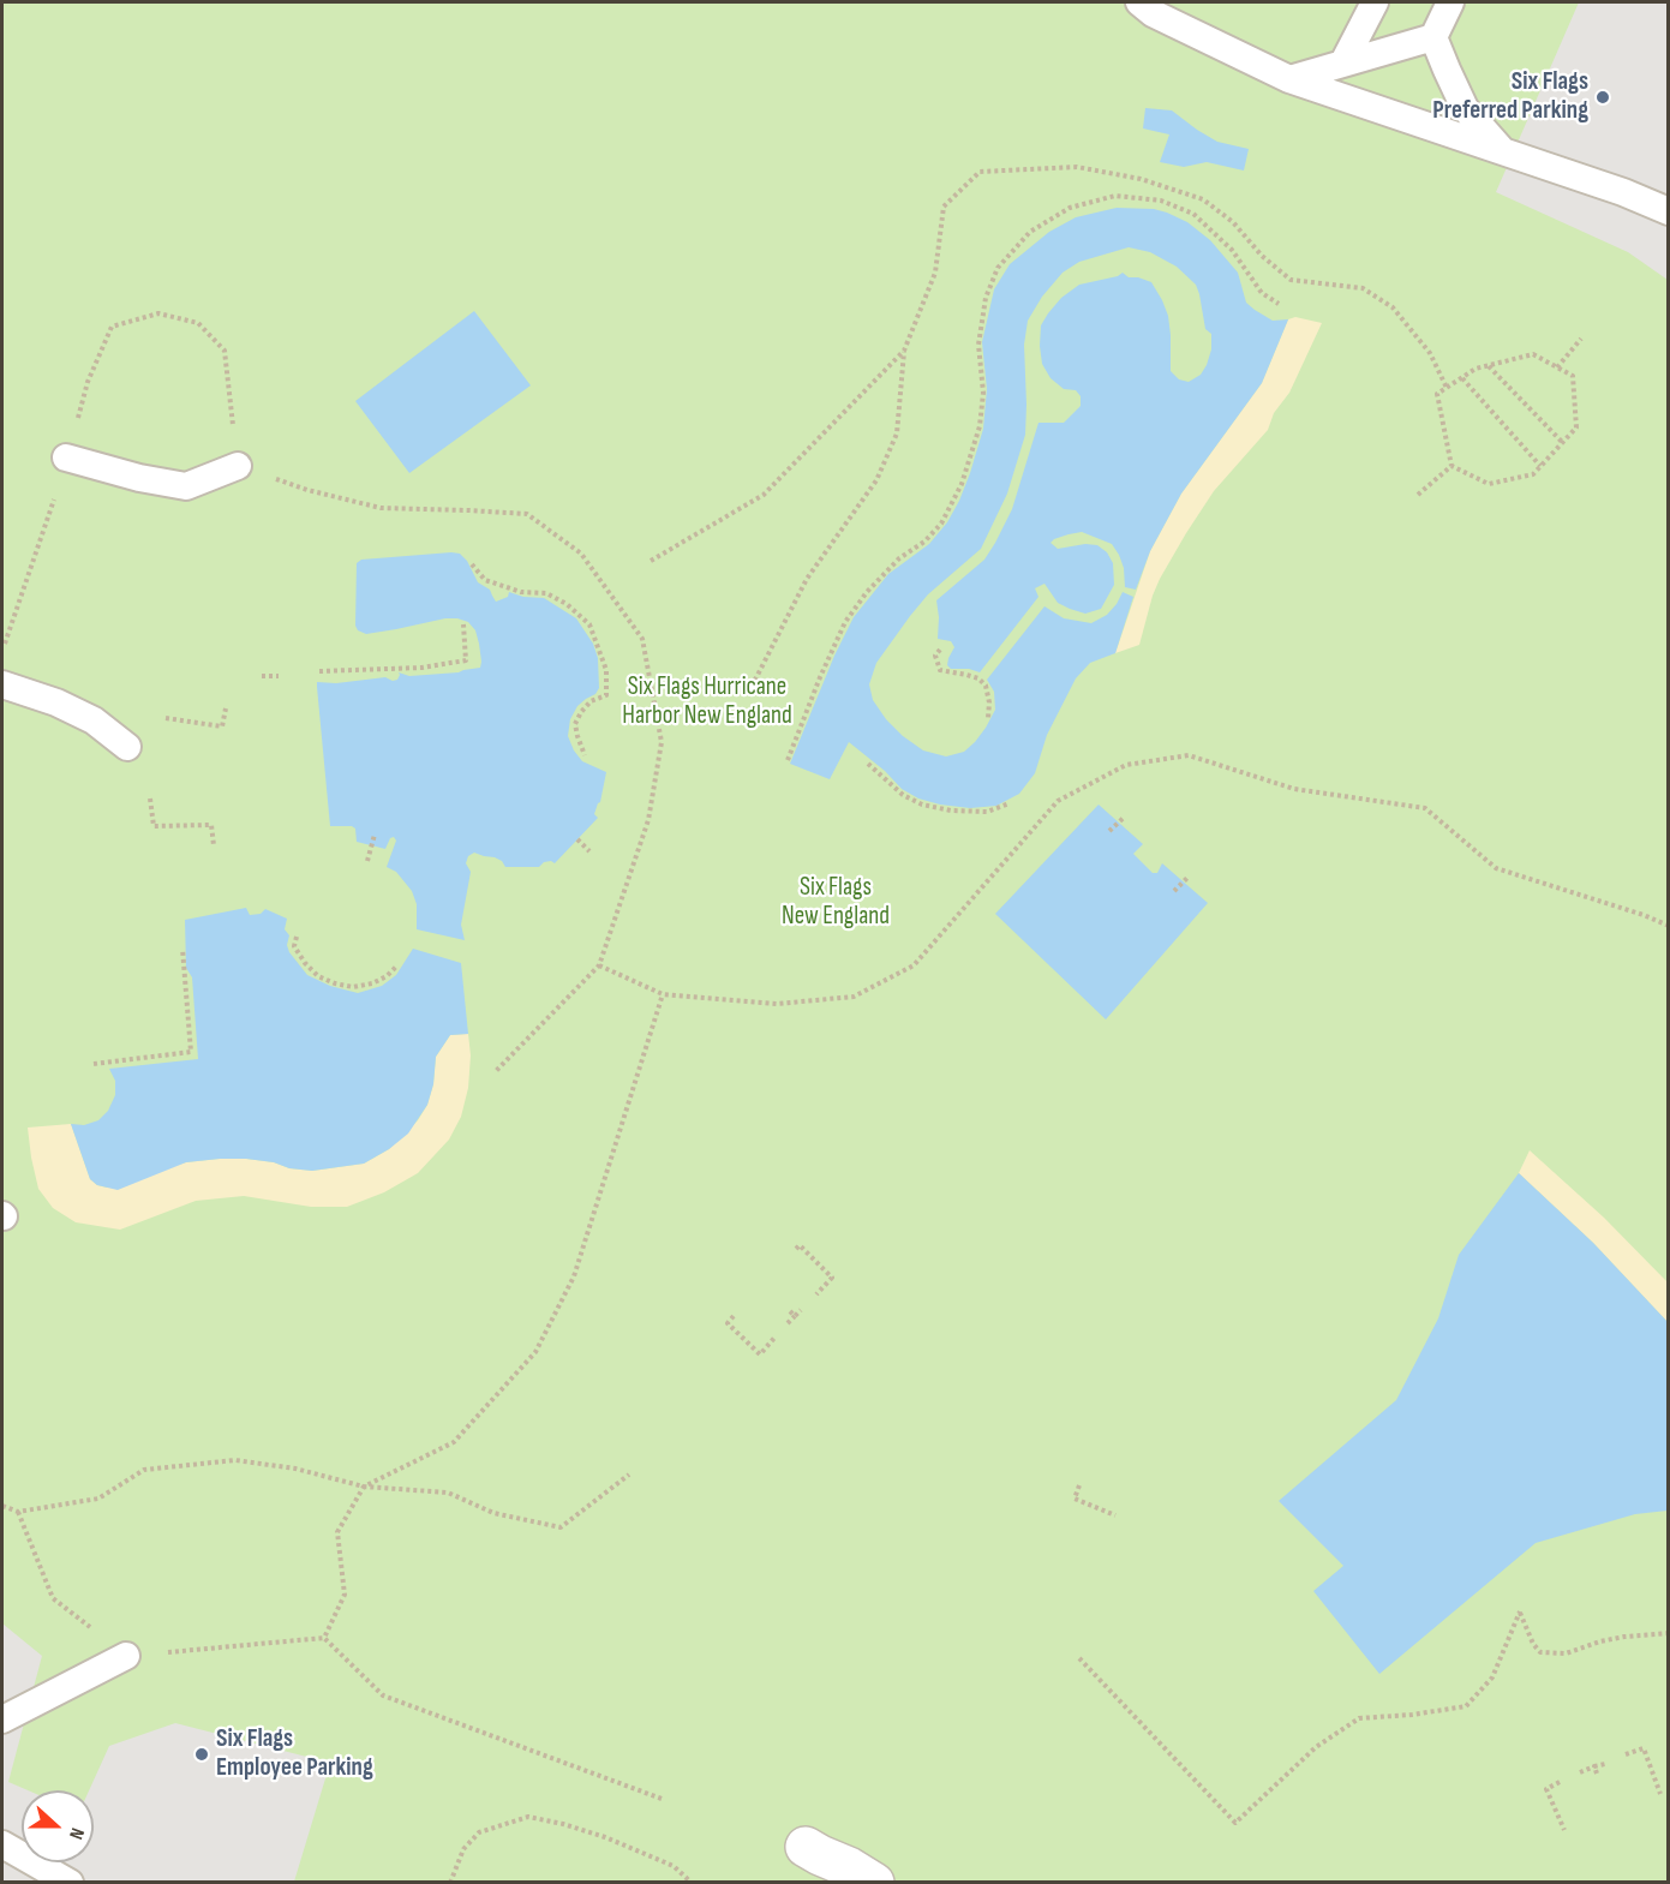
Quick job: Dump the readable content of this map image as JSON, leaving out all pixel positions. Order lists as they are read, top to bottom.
{
  "parks": ["Six Flags Hurricane Harbor New England", "Six Flags New England"],
  "places": ["Six Flags Preferred Parking", "Six Flags Employee Parking"],
  "north": "right"
}
